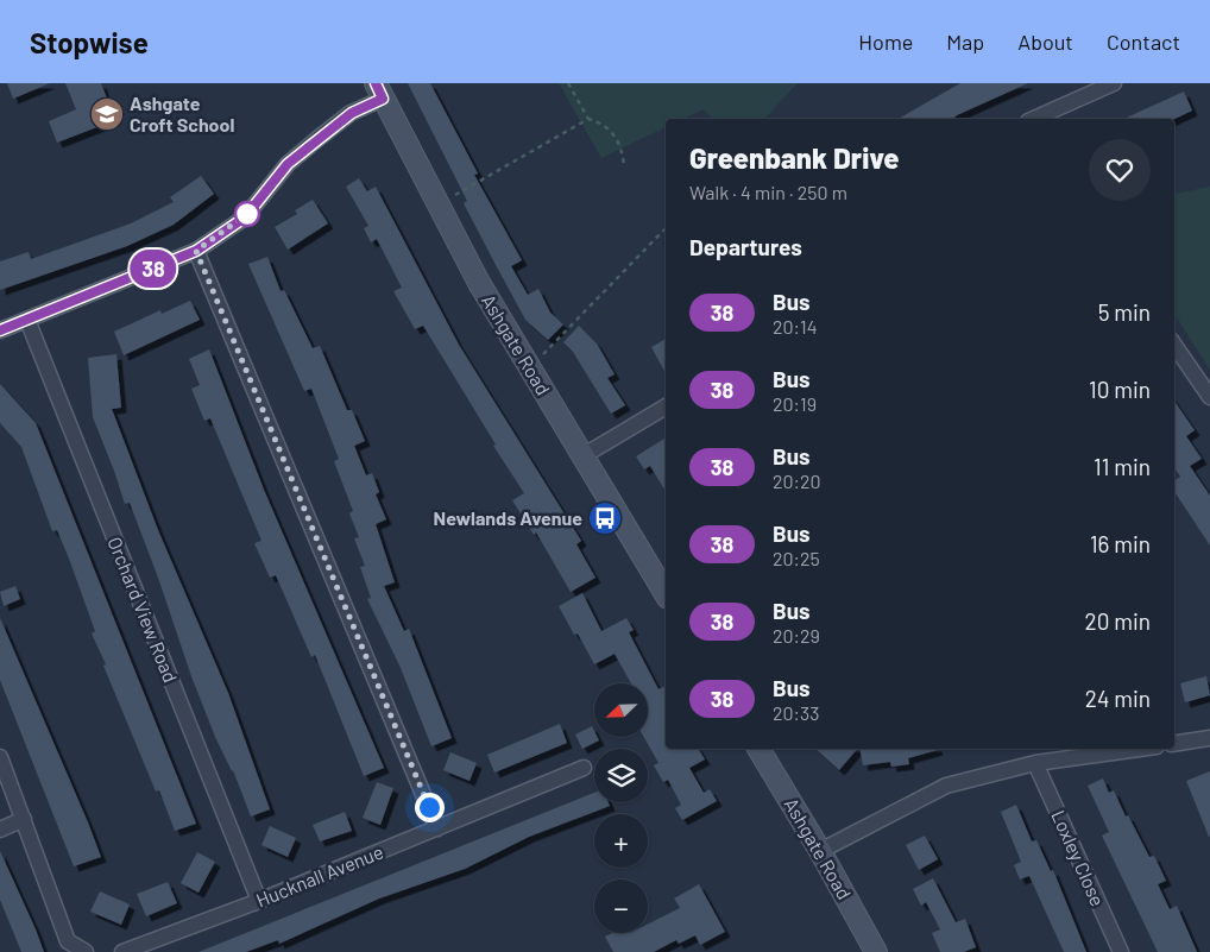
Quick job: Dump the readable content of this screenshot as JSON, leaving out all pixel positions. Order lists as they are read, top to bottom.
{
  "streets": {
    "street": [
      "Ashgate Road",
      "Orchard View Road",
      "Loxley Close",
      "Hucknall Avenue"
    ]
  },
  "crossings": [
    ["Orchard View Road", "Hucknall Avenue"]
  ],
  "places": {
    "school or university": ["Ashgate Croft School"],
    "bus stop": ["Newlands Avenue"]
  },
  "lines": ["bus line 38"],
  "north": "bottom left",
  "page": {
    "header": "Stopwise",
    "nav": [
      "Home",
      "Map",
      "About",
      "Contact"
    ],
    "on_map": "38",
    "heading": [
      ["Greenbank Drive", "Walk · 4 min · 250 m"],
      "Departures"
    ],
    "list": [
      {
        "mark": "38",
        "name": "Bus",
        "note": "20:14",
        "value": "5 min"
      },
      {
        "mark": "38",
        "name": "Bus",
        "note": "20:19",
        "value": "10 min"
      },
      {
        "mark": "38",
        "name": "Bus",
        "note": "20:20",
        "value": "11 min"
      },
      {
        "mark": "38",
        "name": "Bus",
        "note": "20:25",
        "value": "16 min"
      },
      {
        "mark": "38",
        "name": "Bus",
        "note": "20:29",
        "value": "20 min"
      },
      {
        "mark": "38",
        "name": "Bus",
        "note": "20:33",
        "value": "24 min"
      }
    ],
    "map_buttons": ["+", "−"]
  }
}
